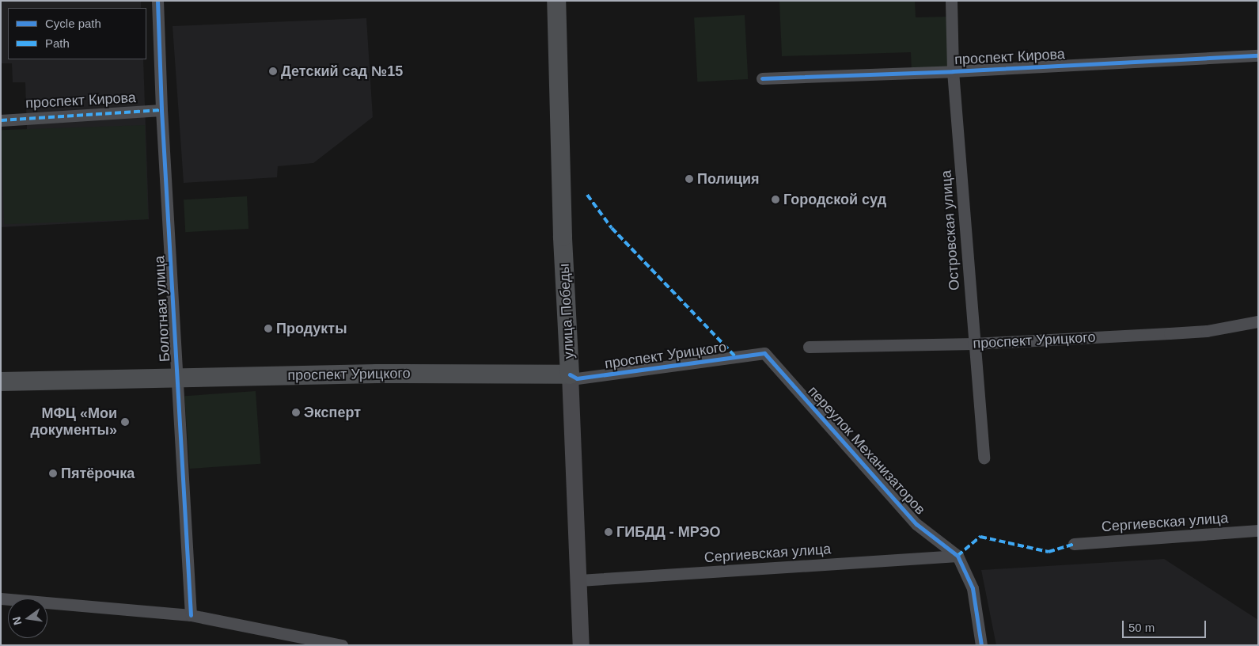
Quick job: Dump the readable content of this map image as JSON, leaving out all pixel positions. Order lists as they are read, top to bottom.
{
  "streets": {
    "main road": ["улица Победы", "проспект Урицкого"],
    "street": [
      "проспект Кирова",
      "Островская улица",
      "Болотная улица",
      "переулок Механизаторов",
      "Сергиевская улица"
    ]
  },
  "crossings": [
    ["проспект Кирова", "Островская улица"],
    ["проспект Кирова", "Болотная улица"],
    ["Островская улица", "проспект Урицкого"],
    ["Болотная улица", "проспект Урицкого"],
    ["улица Победы", "проспект Урицкого"],
    ["улица Победы", "Сергиевская улица"],
    ["проспект Урицкого", "переулок Механизаторов"],
    ["переулок Механизаторов", "Сергиевская улица"]
  ],
  "places": [
    "Детский сад №15",
    "Полиция",
    "Городской суд",
    "Продукты",
    "Эксперт",
    "МФЦ «Мои документы»",
    "Пятёрочка",
    "ГИБДД - МРЭО"
  ],
  "legend": ["Cycle path", "Path"],
  "scale_bar": "50 m",
  "north": "left"
}
